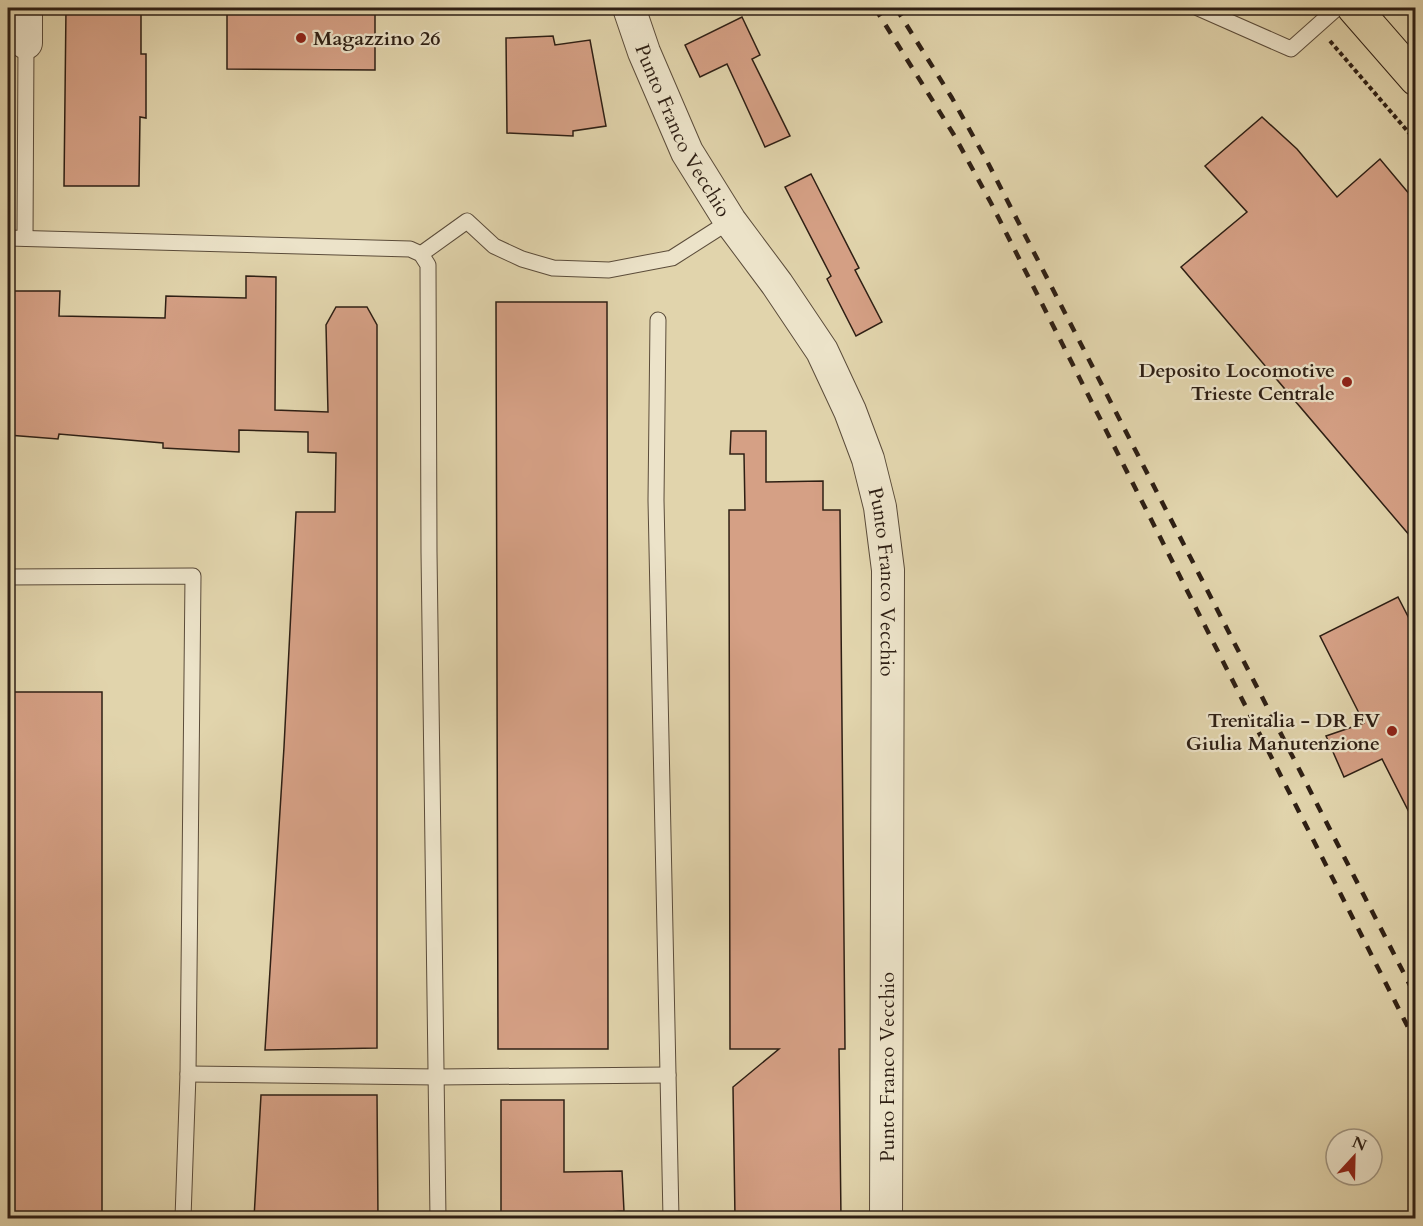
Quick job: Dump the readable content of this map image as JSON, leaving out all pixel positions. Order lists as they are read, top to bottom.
{
  "streets": {
    "street": ["Punto Franco Vecchio"]
  },
  "places": ["Magazzino 26", "Deposito Locomotive Trieste Centrale", "Trenitalia - DR FV Giulia Manutenzione"],
  "north": "top"
}
